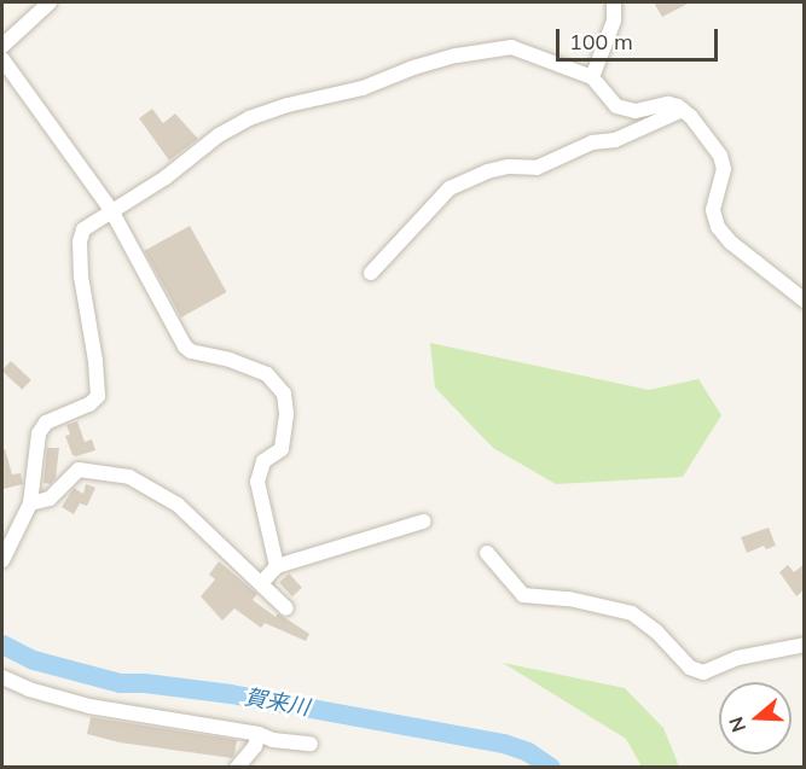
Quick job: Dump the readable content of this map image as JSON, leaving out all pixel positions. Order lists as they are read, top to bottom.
{
  "water": ["賀来川"],
  "scale_bar": "100 m",
  "north": "left"
}
